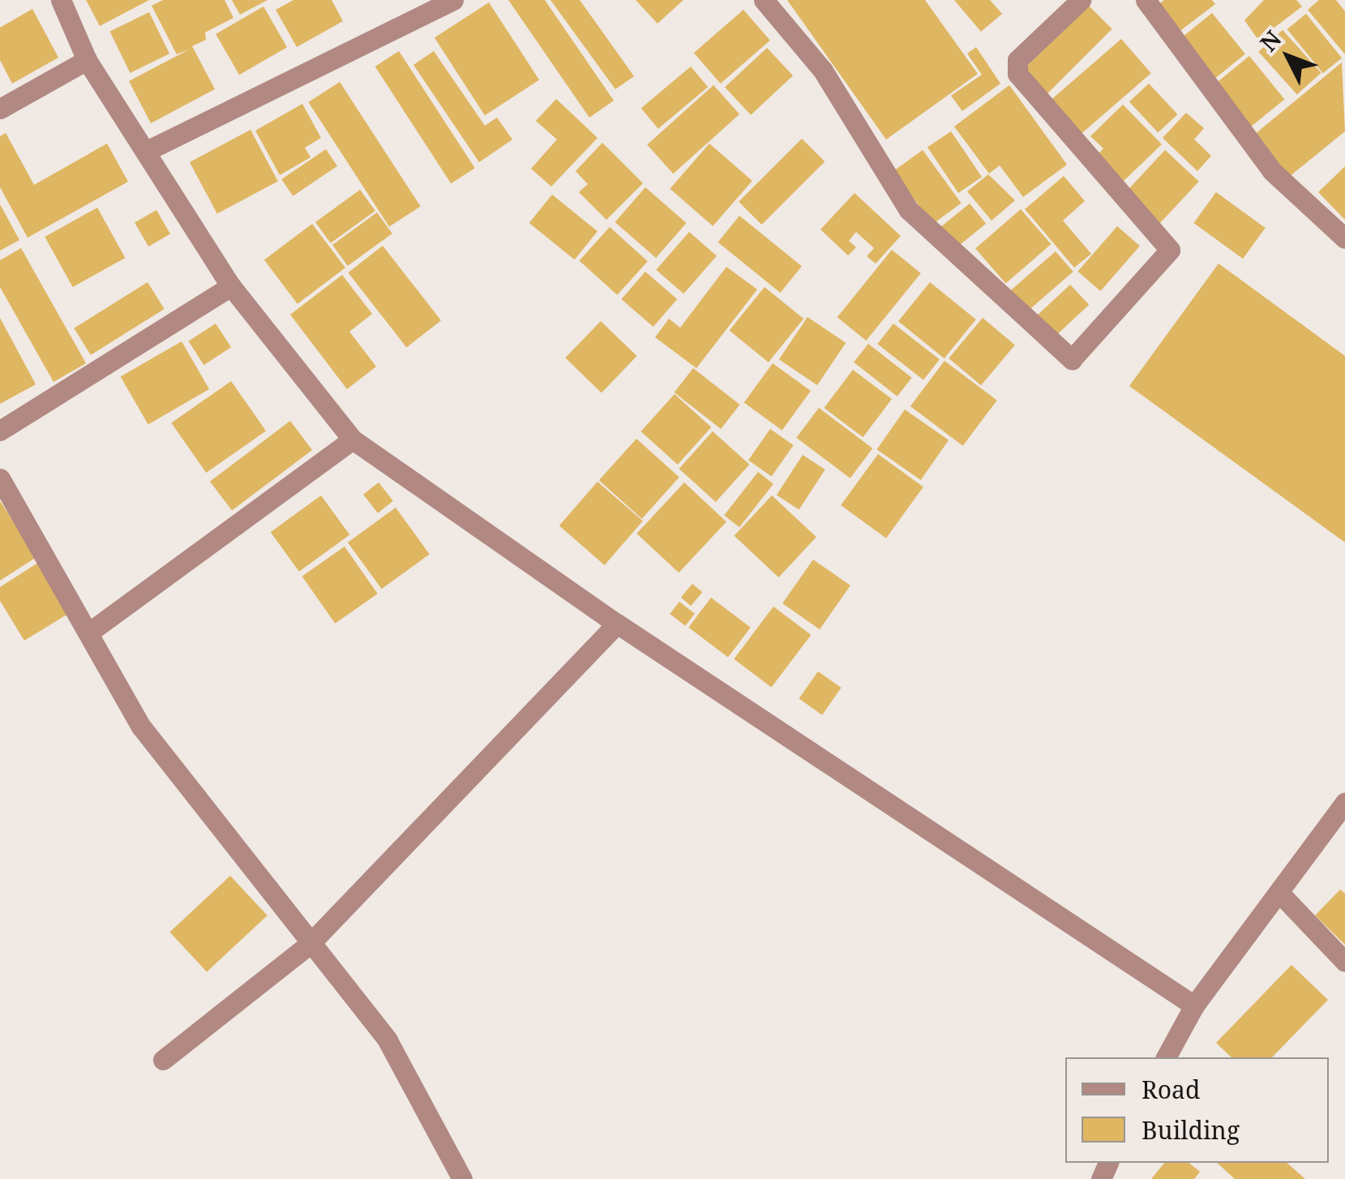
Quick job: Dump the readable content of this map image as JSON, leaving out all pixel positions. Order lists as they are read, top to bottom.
{
  "legend": ["Road", "Building"],
  "north": "top left"
}
